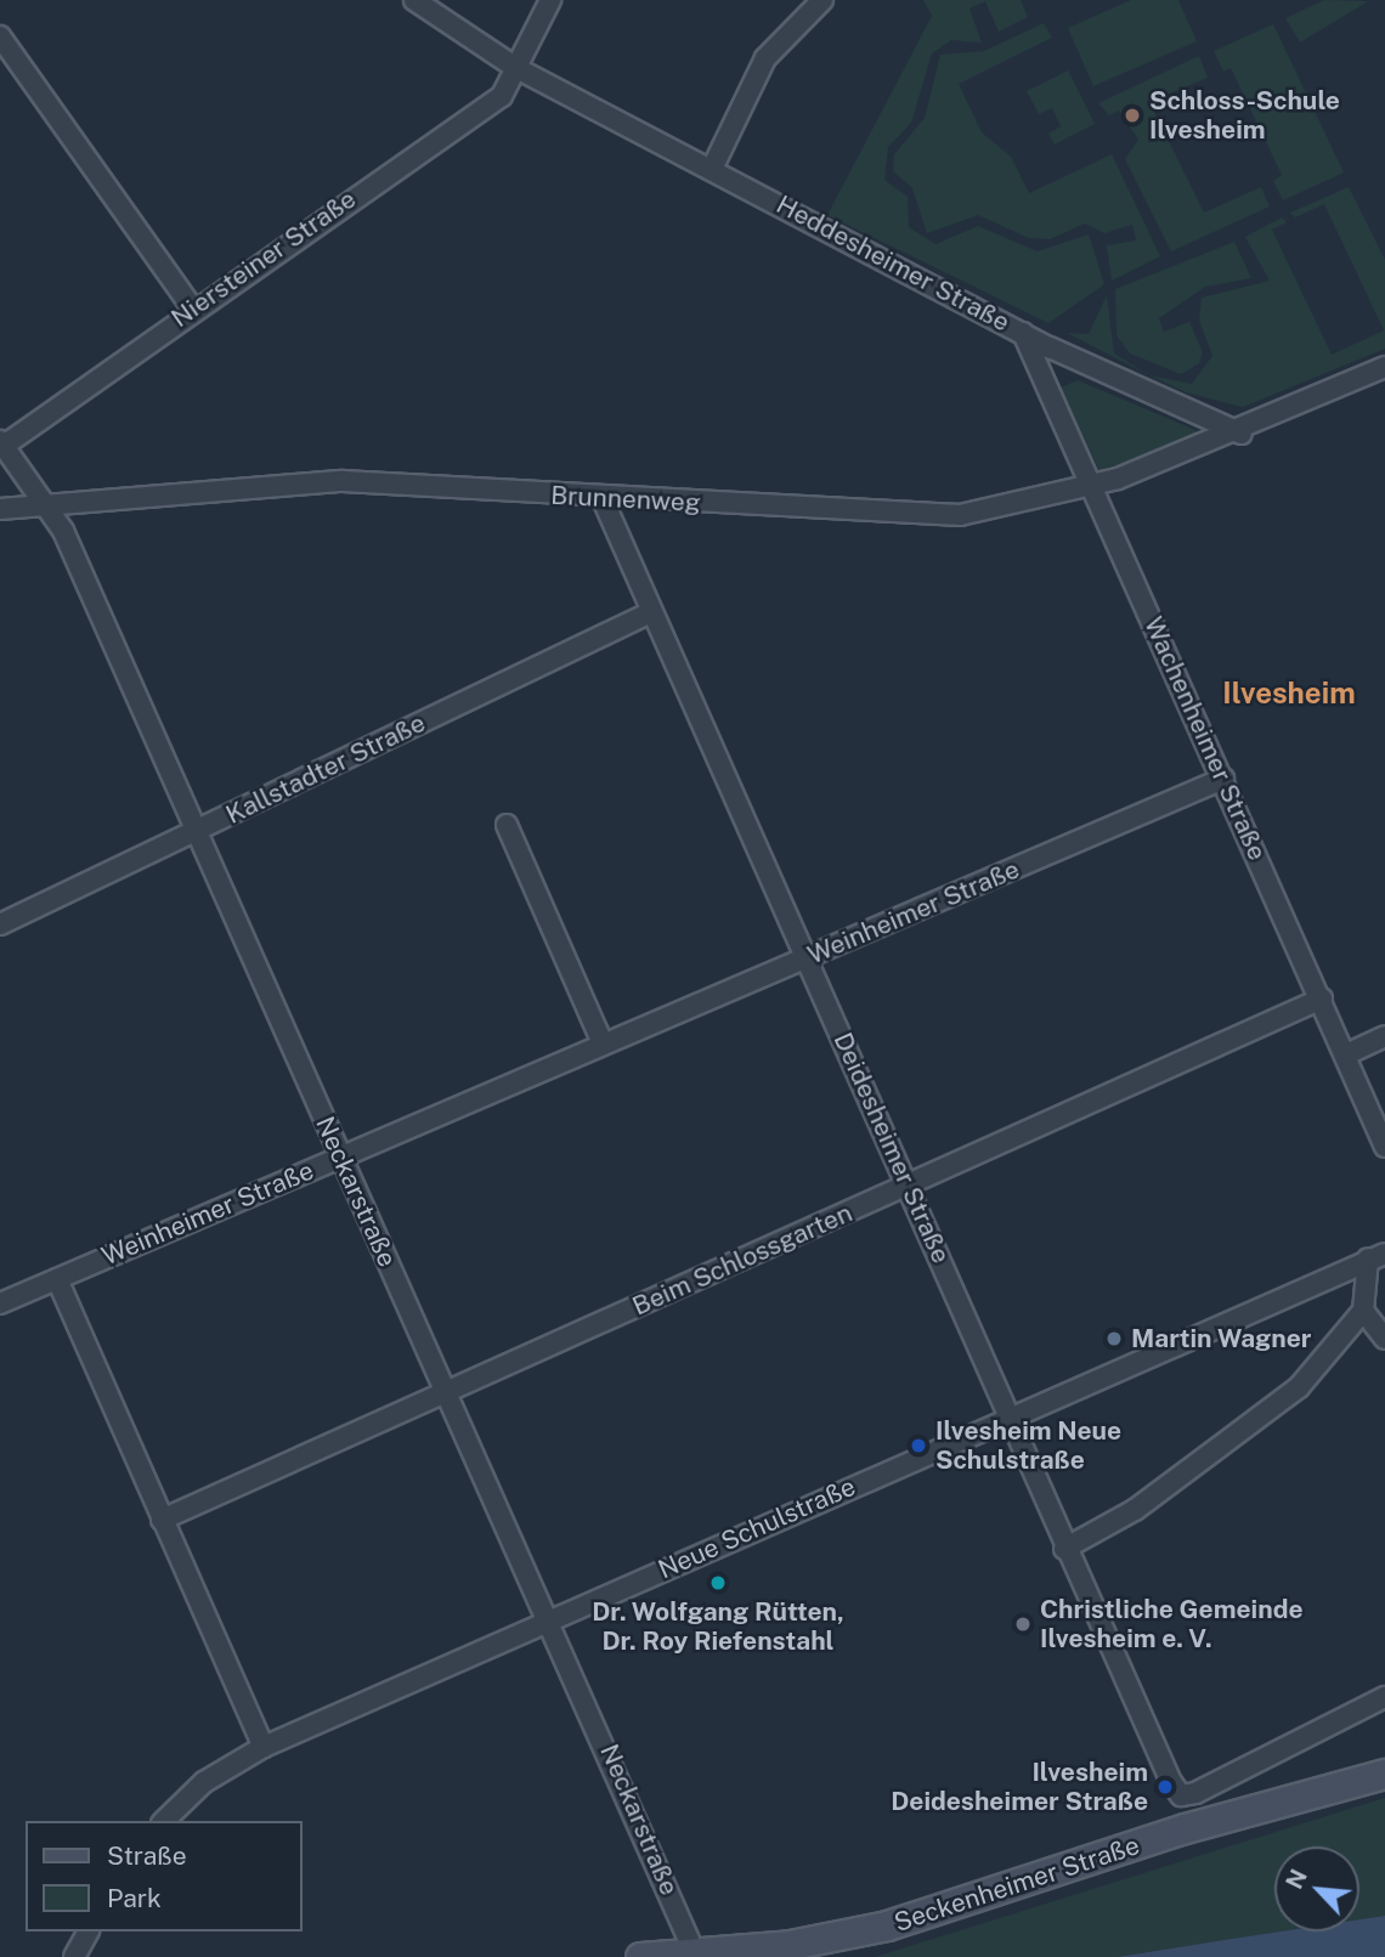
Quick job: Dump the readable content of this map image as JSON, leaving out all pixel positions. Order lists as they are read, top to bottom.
{
  "streets": {
    "main road": ["Seckenheimer Straße"],
    "street": [
      "Niersteiner Straße",
      "Heddesheimer Straße",
      "Brunnenweg",
      "Wachenheimer Straße",
      "Kallstadter Straße",
      "Weinheimer Straße",
      "Deidesheimer Straße",
      "Neckarstraße",
      "Beim Schlossgarten",
      "Neue Schulstraße"
    ]
  },
  "crossings": [
    ["Niersteiner Straße", "Heddesheimer Straße"],
    ["Niersteiner Straße", "Neckarstraße"],
    ["Heddesheimer Straße", "Brunnenweg"],
    ["Heddesheimer Straße", "Wachenheimer Straße"],
    ["Brunnenweg", "Wachenheimer Straße"],
    ["Brunnenweg", "Deidesheimer Straße"],
    ["Brunnenweg", "Neckarstraße"],
    ["Wachenheimer Straße", "Weinheimer Straße"],
    ["Wachenheimer Straße", "Beim Schlossgarten"],
    ["Kallstadter Straße", "Deidesheimer Straße"],
    ["Kallstadter Straße", "Neckarstraße"],
    ["Weinheimer Straße", "Deidesheimer Straße"],
    ["Weinheimer Straße", "Neckarstraße"],
    ["Deidesheimer Straße", "Beim Schlossgarten"],
    ["Deidesheimer Straße", "Neue Schulstraße"],
    ["Neckarstraße", "Beim Schlossgarten"],
    ["Neckarstraße", "Neue Schulstraße"],
    ["Neckarstraße", "Seckenheimer Straße"]
  ],
  "districts": ["Ilvesheim"],
  "places": [
    "Schloss-Schule Ilvesheim",
    "Martin Wagner",
    "Ilvesheim Neue Schulstraße",
    "Dr. Wolfgang Rütten, Dr. Roy Riefenstahl",
    "Christliche Gemeinde Ilvesheim e. V.",
    "Ilvesheim Deidesheimer Straße"
  ],
  "legend": ["Straße", "Park"],
  "north": "top left"
}
